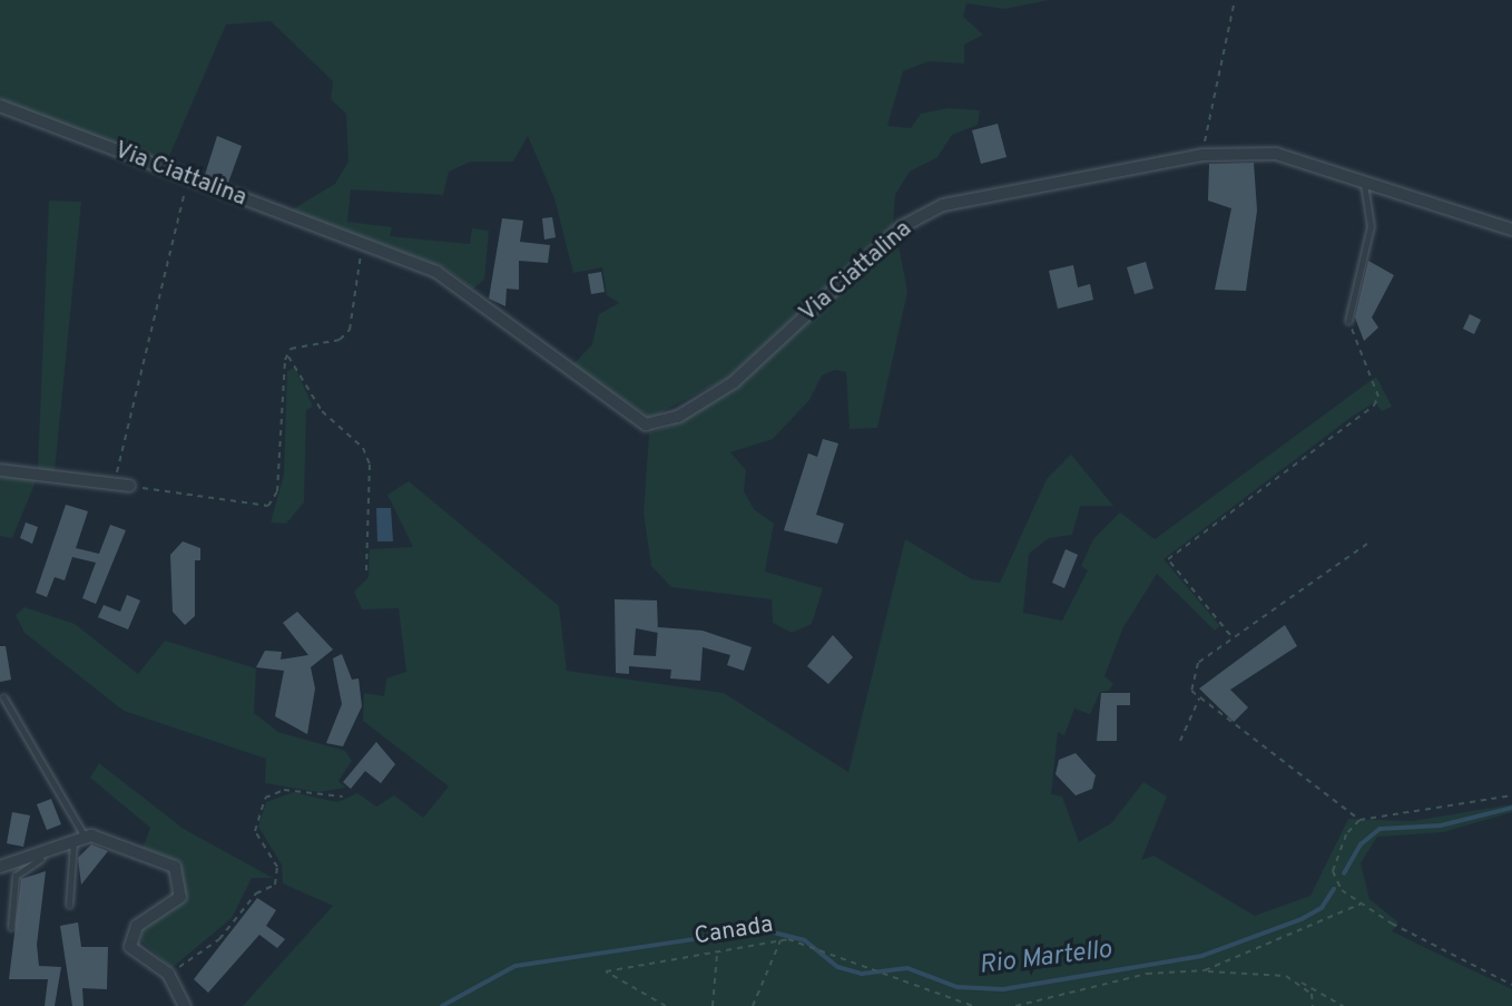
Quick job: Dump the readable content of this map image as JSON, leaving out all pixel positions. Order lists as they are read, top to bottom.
{
  "streets": {
    "street": ["Via Ciattalina"],
    "path": ["Canada"]
  },
  "water": ["Rio Martello"]
}
